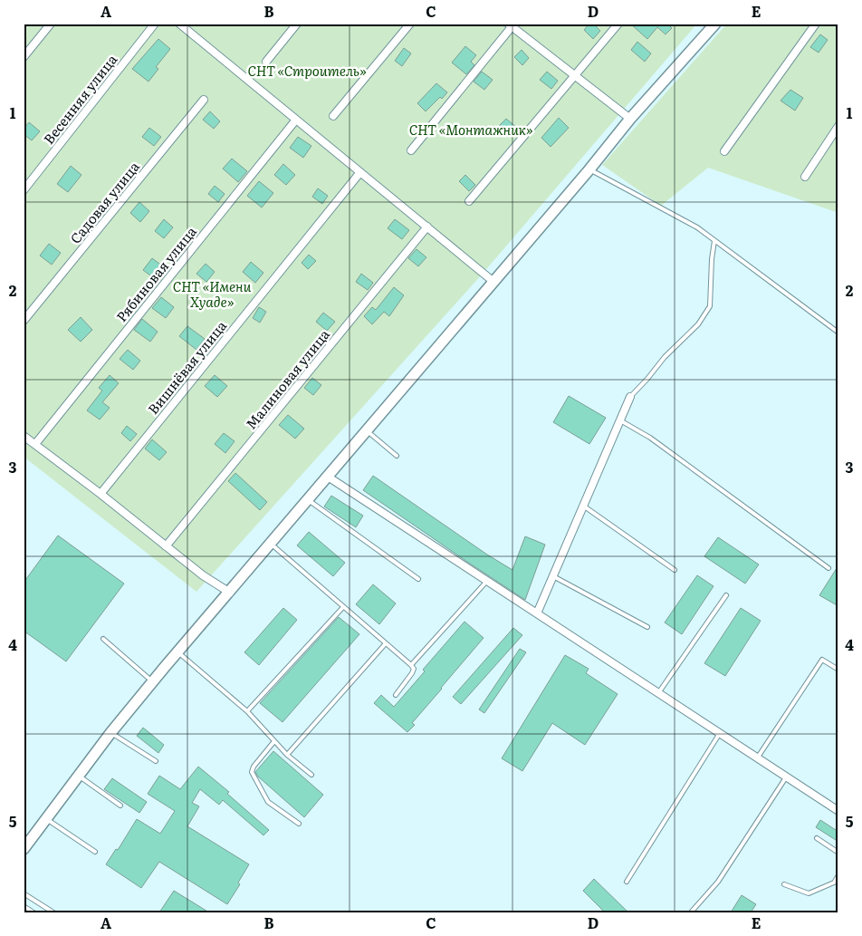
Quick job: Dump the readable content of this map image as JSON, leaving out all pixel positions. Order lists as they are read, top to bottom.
{
  "streets": {
    "street": [
      "Весенняя улица",
      "Садовая улица",
      "Рябиновая улица",
      "Вишнёвая улица",
      "Малиновая улица"
    ]
  },
  "parks": ["СНТ «Строитель»", "СНТ «Монтажник»", "СНТ «Имени Хуаде»"],
  "grid": {
    "columns": [
      "A",
      "B",
      "C",
      "D",
      "E"
    ],
    "rows": [
      "1",
      "2",
      "3",
      "4",
      "5"
    ]
  }
}
